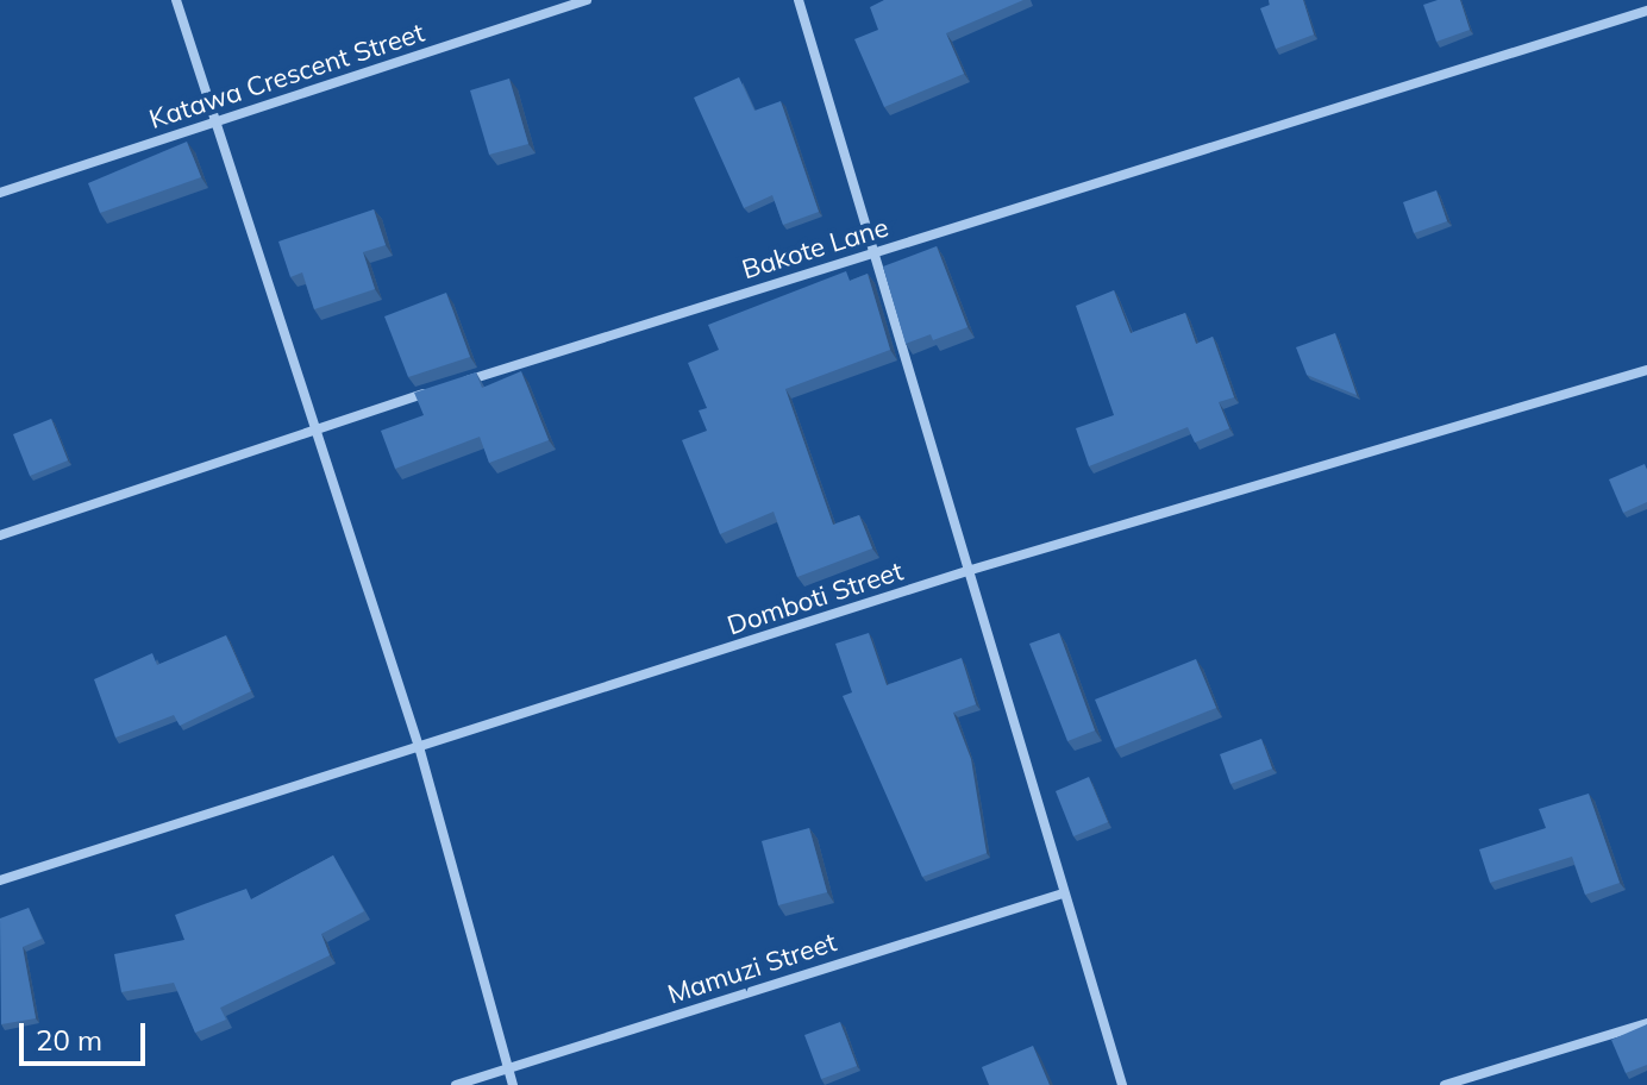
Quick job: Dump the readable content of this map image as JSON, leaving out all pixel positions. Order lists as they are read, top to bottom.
{
  "streets": {
    "street": [
      "Katawa Crescent Street",
      "Bakote Lane",
      "Domboti Street",
      "Mamuzi Street"
    ]
  },
  "scale_bar": "20 m"
}
